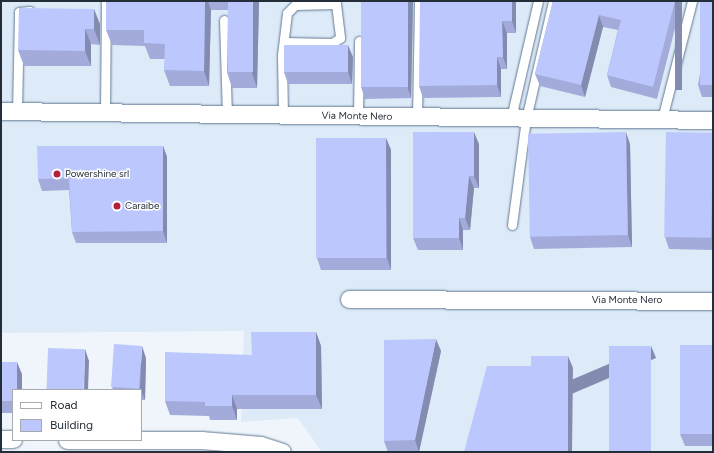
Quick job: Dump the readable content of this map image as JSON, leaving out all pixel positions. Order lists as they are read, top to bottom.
{
  "streets": {
    "street": ["Via Monte Nero"]
  },
  "places": ["Powershine srl", "Caraibe"],
  "legend": ["Road", "Building"]
}
